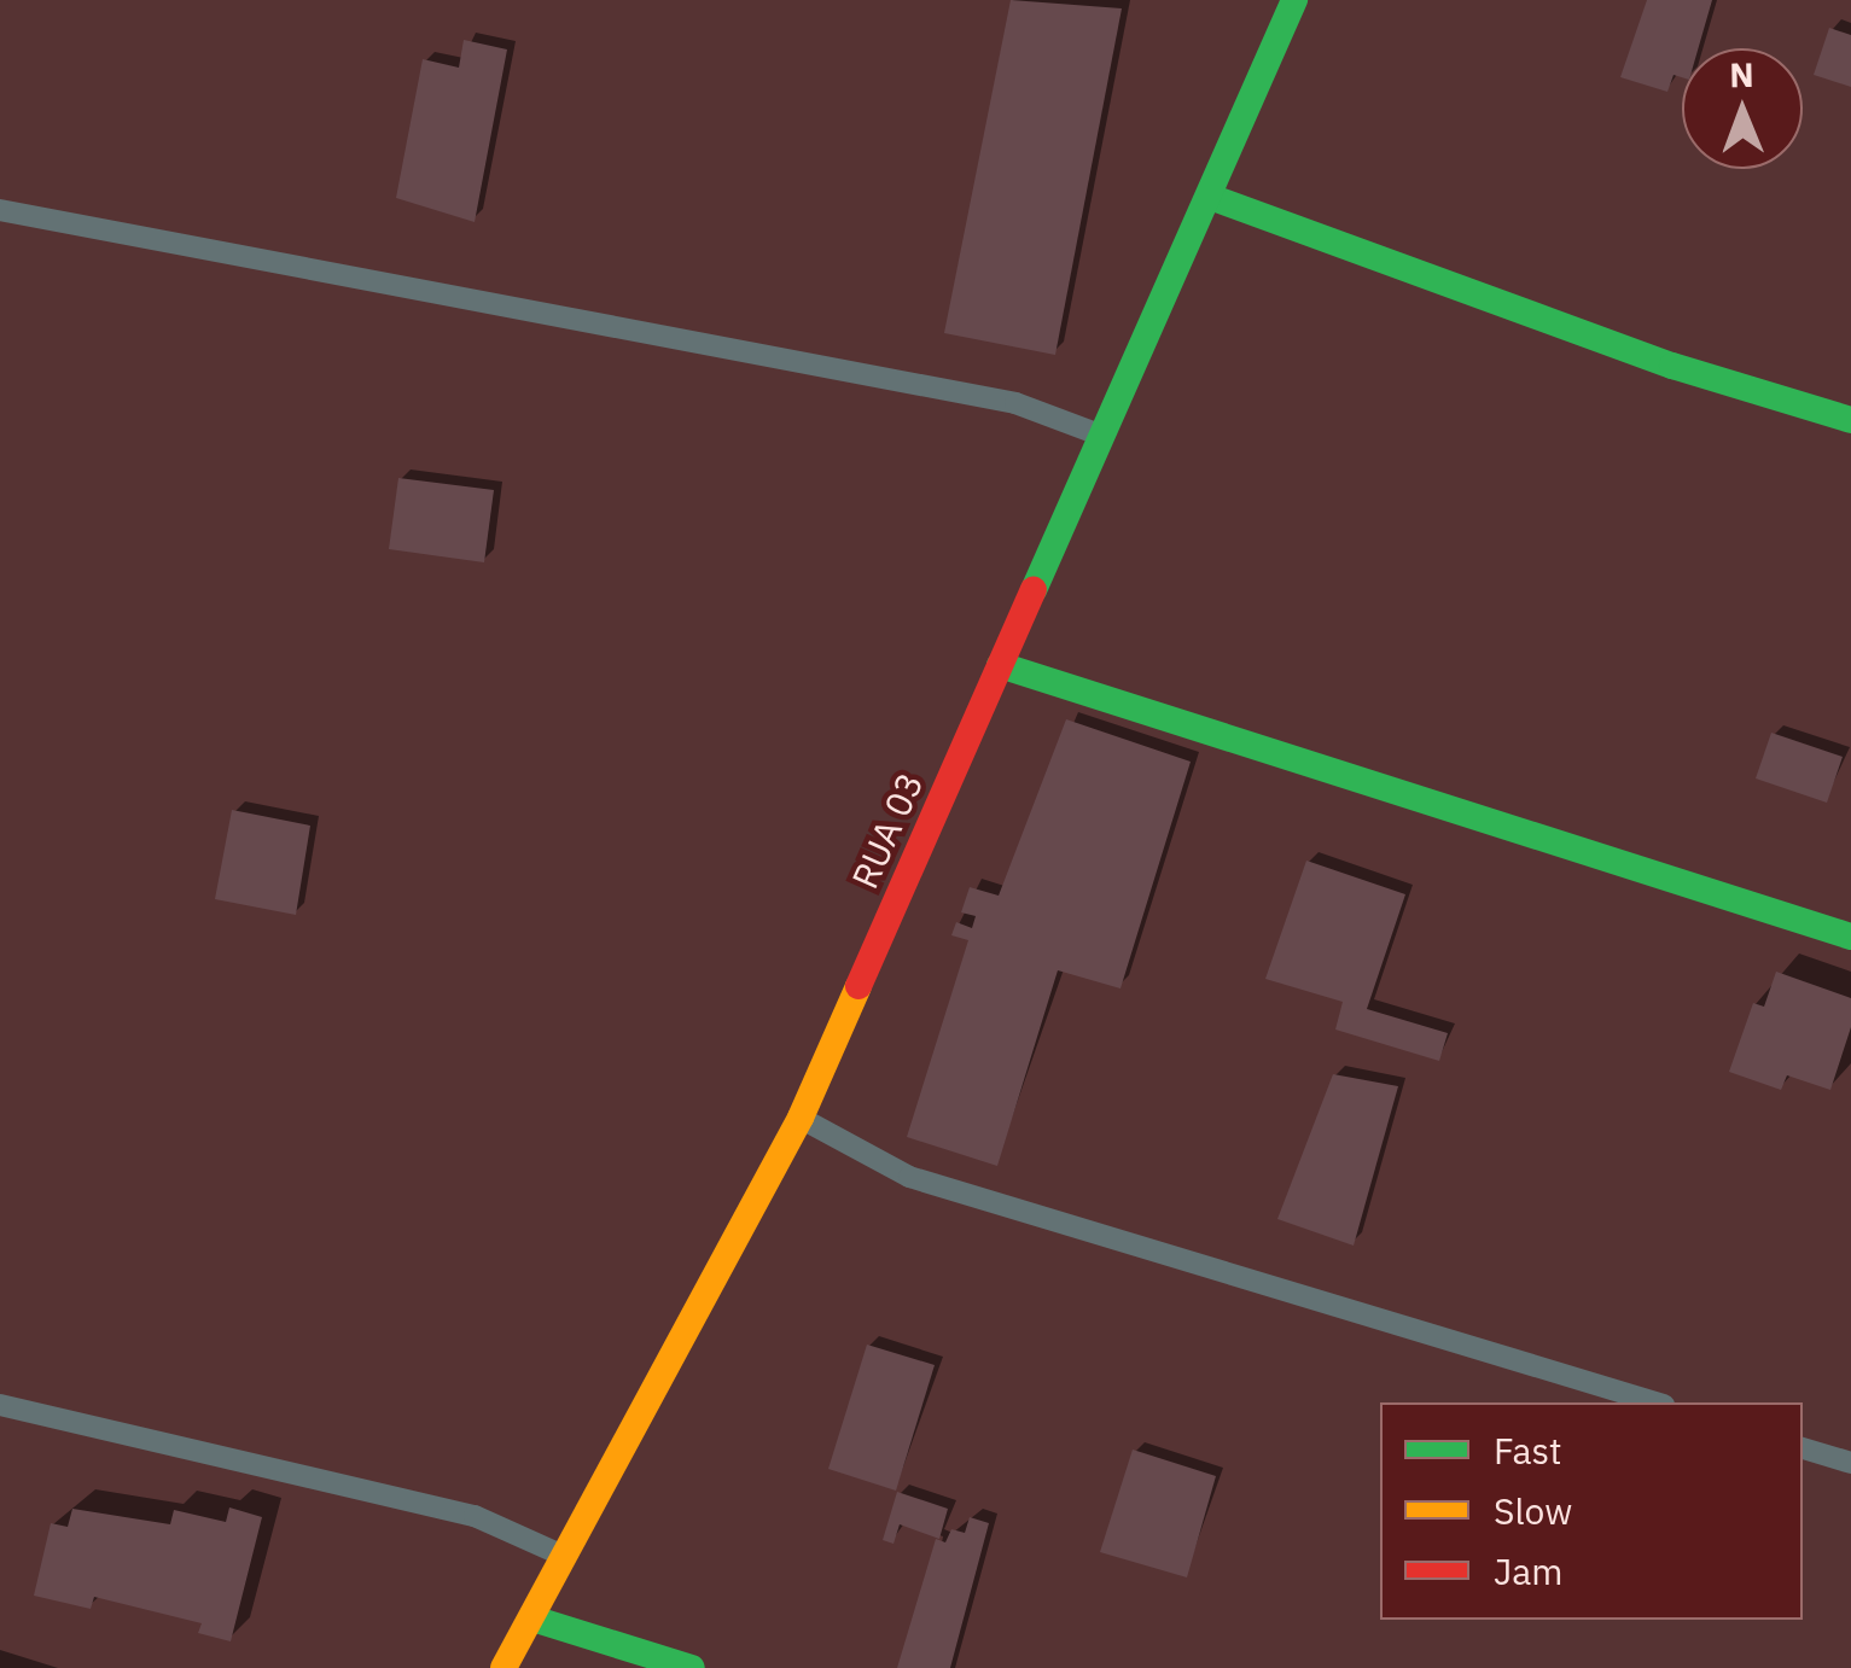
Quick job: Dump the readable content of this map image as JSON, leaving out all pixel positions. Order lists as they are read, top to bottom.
{
  "streets": {
    "street": ["RUA 03"]
  },
  "legend": ["Fast", "Slow", "Jam"],
  "north": "top"
}
